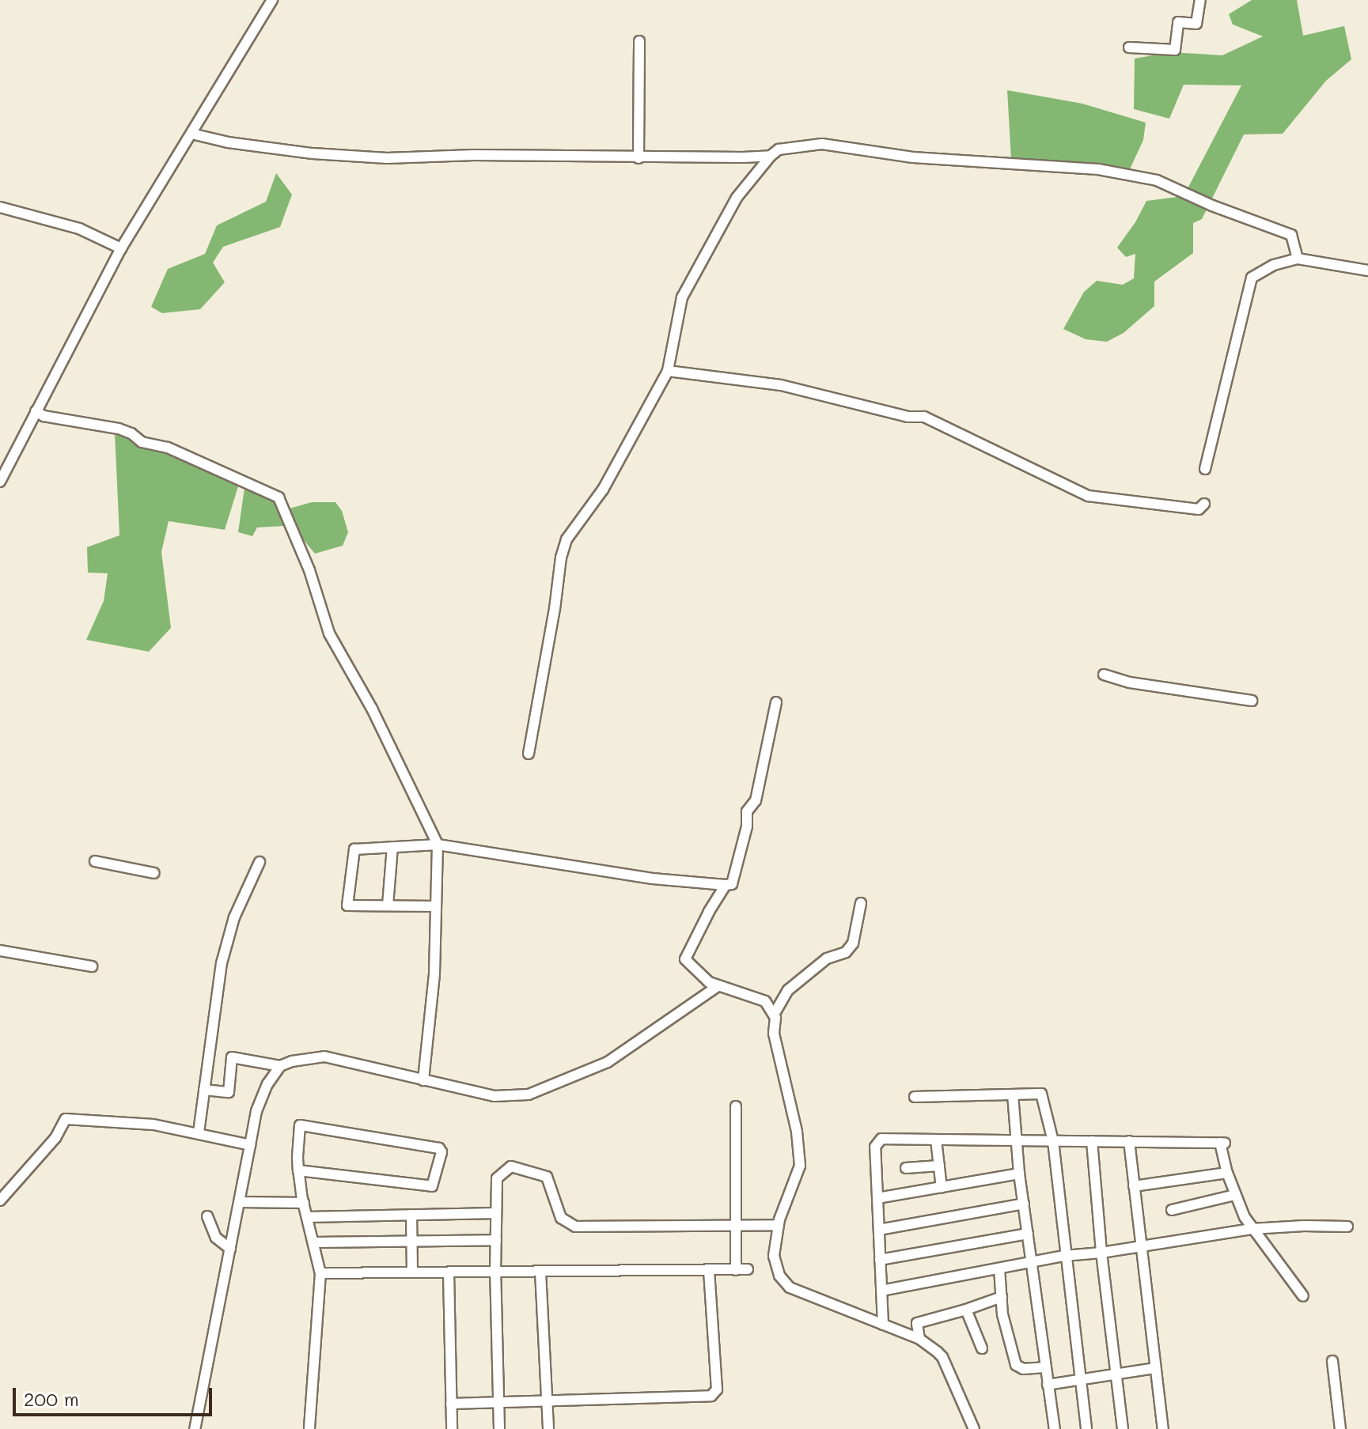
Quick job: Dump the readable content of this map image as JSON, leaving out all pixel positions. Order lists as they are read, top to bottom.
{
  "scale_bar": "200 m"
}
